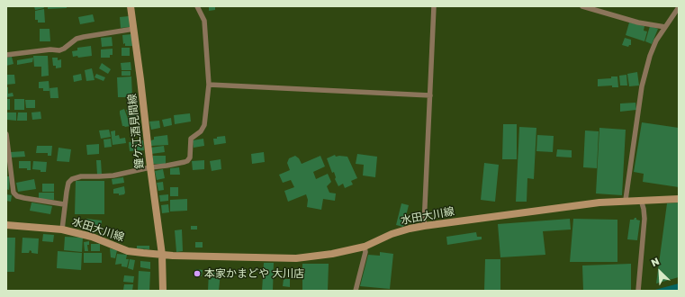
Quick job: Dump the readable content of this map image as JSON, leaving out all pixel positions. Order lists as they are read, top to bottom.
{
  "streets": {
    "main road": ["鐘ケ江酒見間線", "水田大川線"]
  },
  "crossings": [
    ["鐘ケ江酒見間線", "水田大川線"]
  ],
  "places": ["本家かまどや 大川店"],
  "north": "top left"
}
